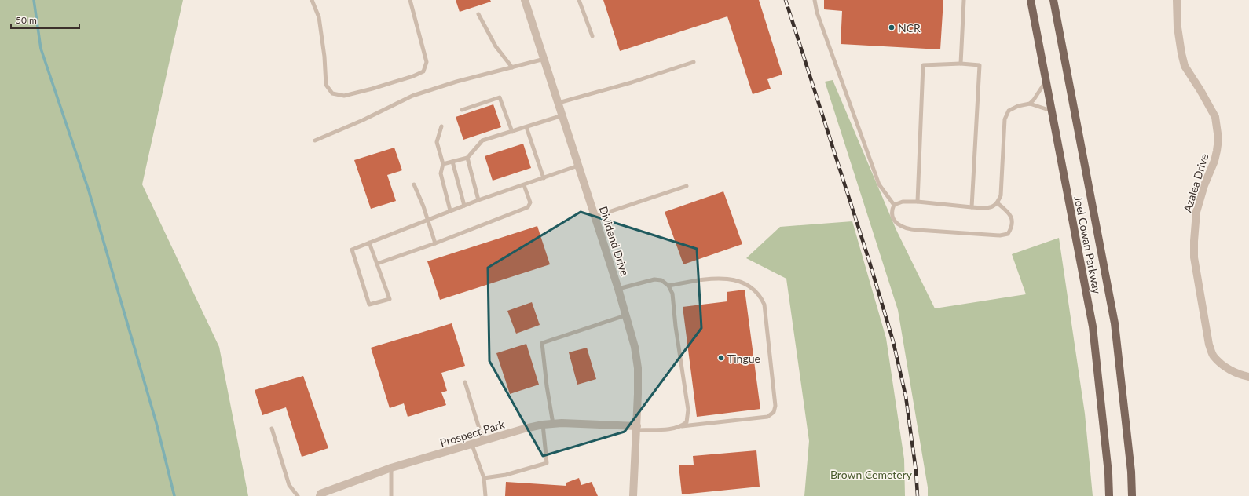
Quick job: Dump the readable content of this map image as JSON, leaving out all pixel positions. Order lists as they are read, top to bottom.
{
  "streets": {
    "main road": ["Joel Cowan Parkway"],
    "street": ["Azalea Drive", "Dividend Drive", "Prospect Park"]
  },
  "crossings": [
    ["Dividend Drive", "Prospect Park"]
  ],
  "parks": ["Brown Cemetery"],
  "places": ["NCR", "Tingue"],
  "scale_bar": "50 m"
}
